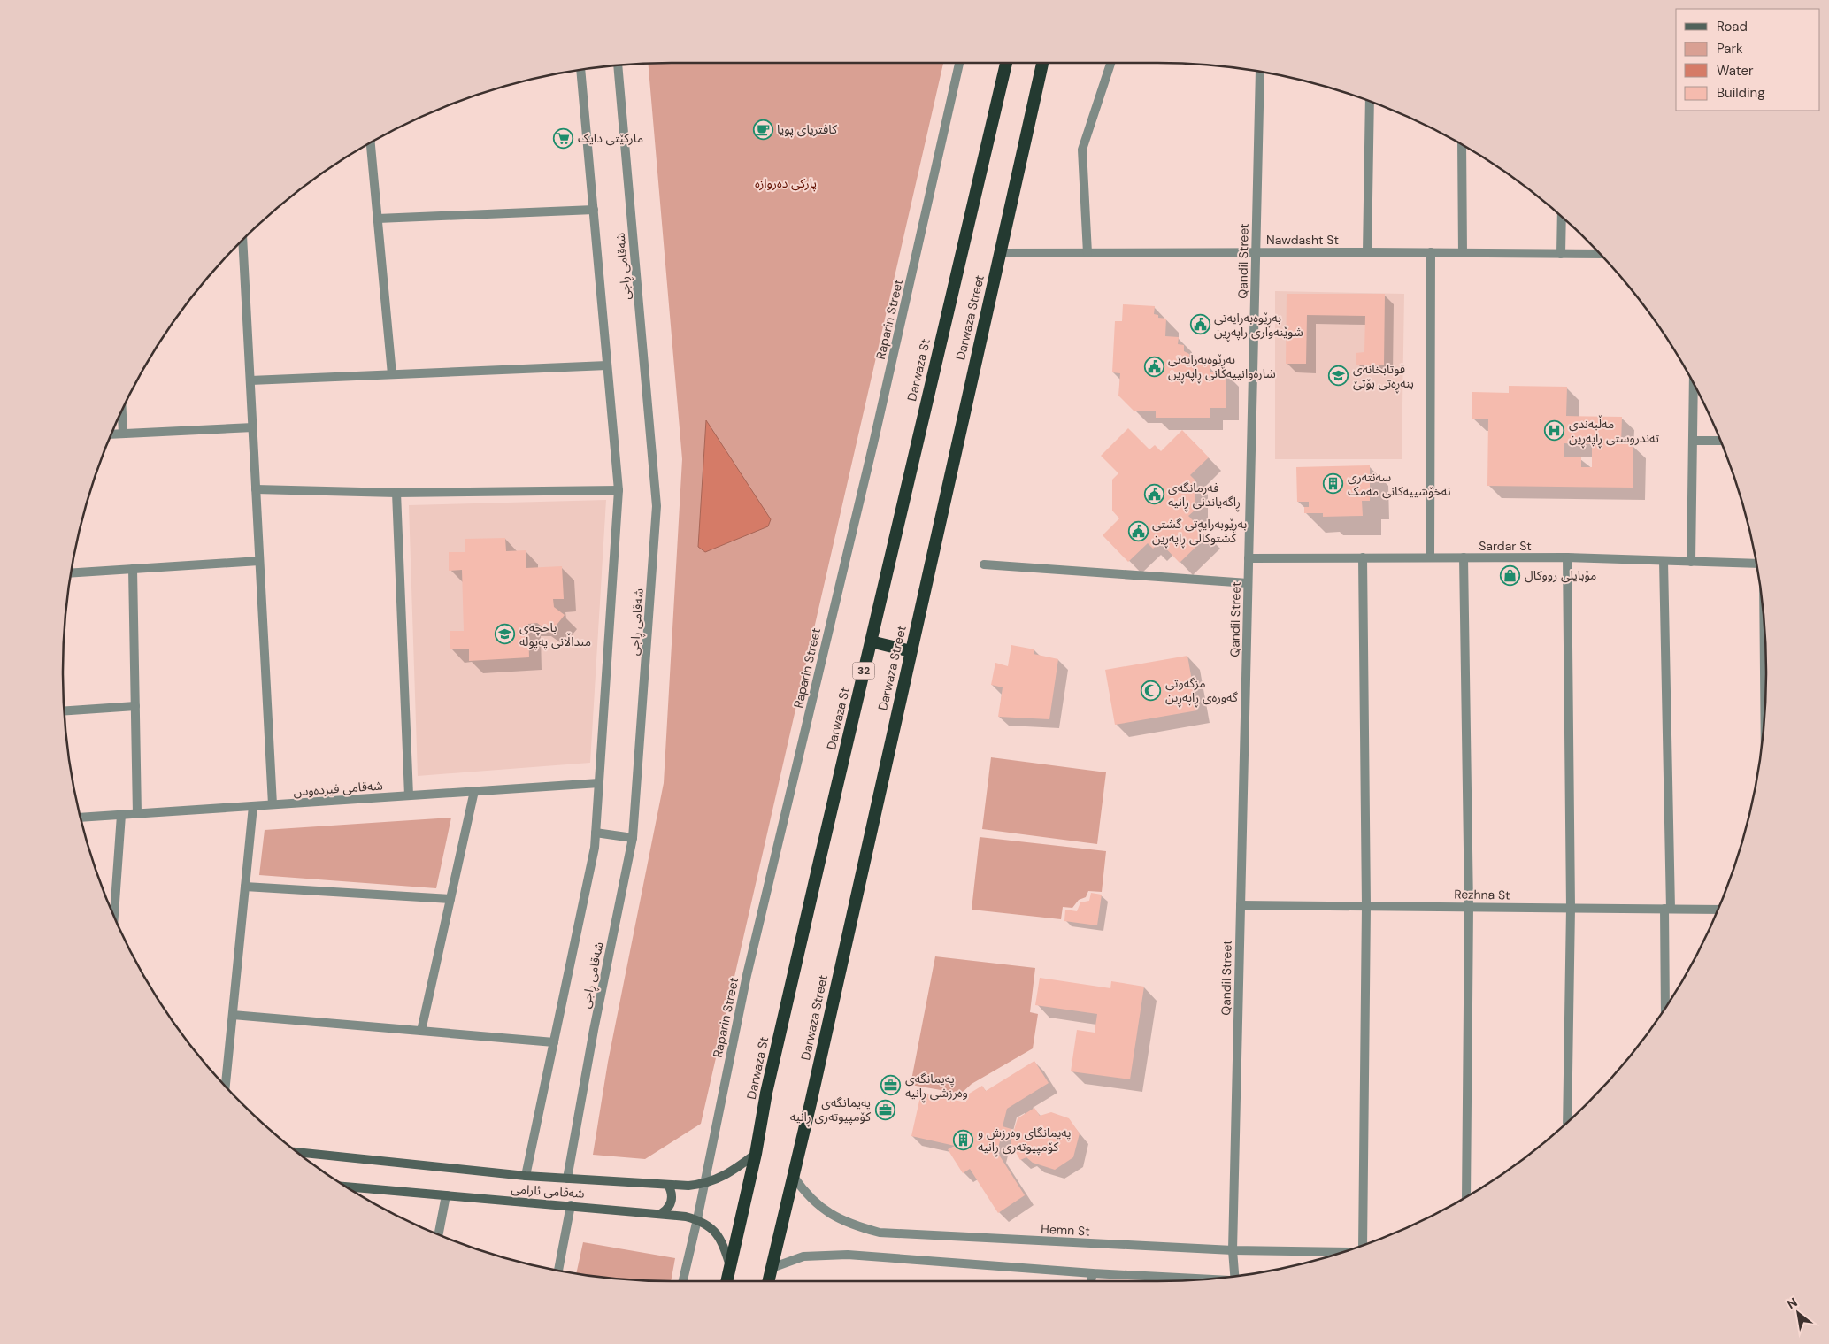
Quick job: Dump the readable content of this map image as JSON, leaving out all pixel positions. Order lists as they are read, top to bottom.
{
  "streets": {
    "highway": ["Darwaza Street", "Darwaza St", "32"],
    "main road": ["شەقامی ئارامی"],
    "street": [
      "Nawdasht St",
      "Qandil Street",
      "شەقامی ڕاجی",
      "Raparin Street",
      "Sardar St",
      "شەقامی فیردەوس",
      "Rezhna St",
      "Hemn St"
    ]
  },
  "crossings": [
    ["Nawdasht St", "Qandil Street"],
    ["Nawdasht St", "Darwaza Street"],
    ["Qandil Street", "Sardar St"],
    ["Qandil Street", "Rezhna St"],
    ["Qandil Street", "Hemn St"],
    ["شەقامی ڕاجی", "شەقامی فیردەوس"],
    ["Darwaza Street", "Hemn St"],
    ["Raparin Street", "شەقامی ئارامی"],
    ["Darwaza St", "شەقامی ئارامی"]
  ],
  "parks": ["پارکی دەروازە"],
  "places": {
    "cafe": ["کافتریای پویا"],
    "supermarket": ["مارکێتی دایک"],
    "public building": [
      "بەڕێوەبەرایەتی شوێنەواری راپەڕین",
      "بەڕێوەبەرایەتی شارەوانییەکانی ڕاپەڕین",
      "فەرمانگەی ڕاگەیاندنی ڕانیە",
      "بەڕێوبەرایەتی گشتی کشتوکاڵی ڕاپەڕین"
    ],
    "school or university": ["قوتابخانەی بنەڕەتی بۆتێ", "باخچەی منداڵانی پەپولە"],
    "hospital": ["مەڵبەندی تەندروستی ڕاپەڕین"],
    "building": ["سەنتەری نەخۆشییەکانی مەمک", "پەیمانگای وەرزش و کۆمپیوتەری ڕانیە"],
    "shop": ["مۆبایلی رووکال"],
    "mosque": ["مزگەوتی گەورەی ڕاپەڕین"],
    "office": ["پەیمانگەی وەرزشی ڕانیە", "پەیمانگەی کۆمپیوتەری ڕانیە"]
  },
  "legend": [
    "Road",
    "Park",
    "Water",
    "Building"
  ],
  "north": "top left"
}
